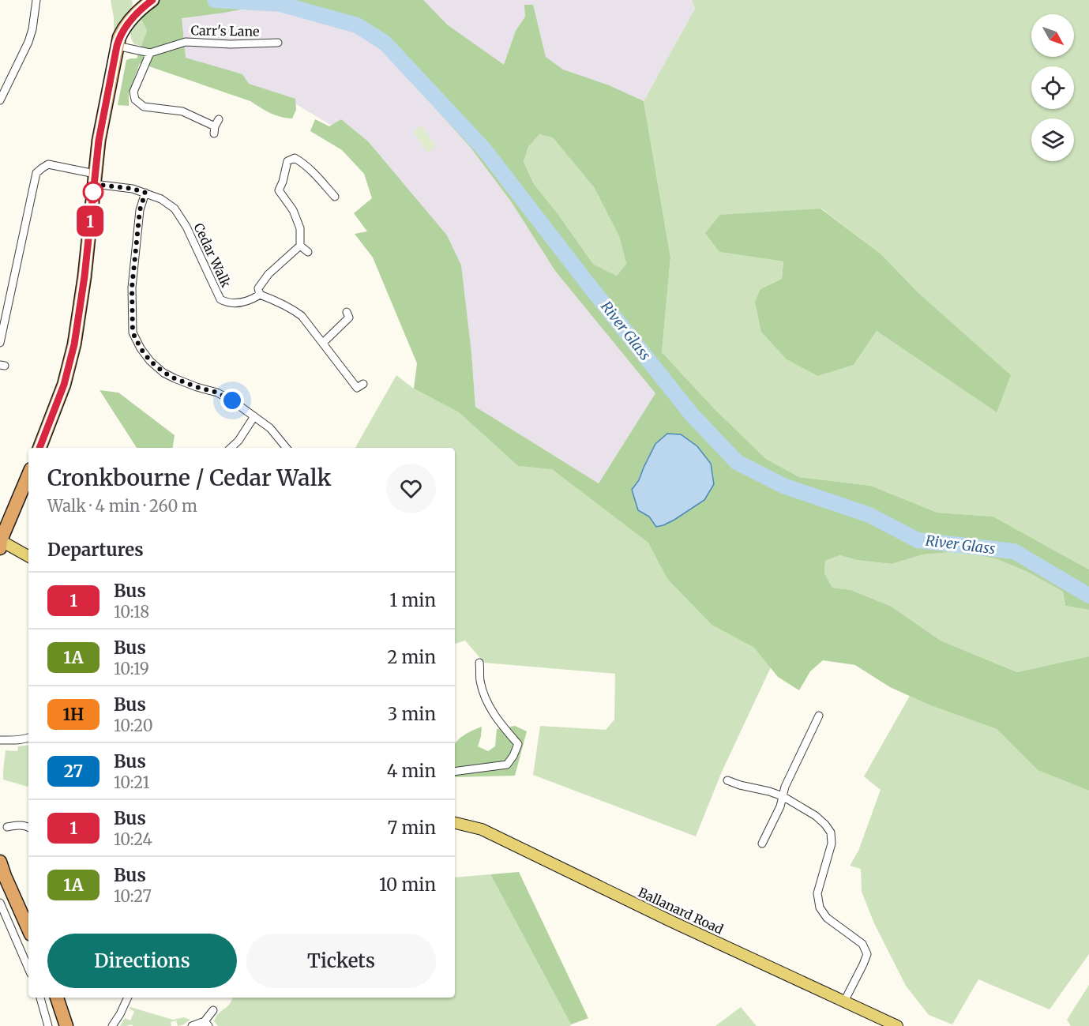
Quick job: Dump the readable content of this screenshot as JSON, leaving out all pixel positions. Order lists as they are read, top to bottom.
{
  "streets": {
    "main road": ["Ballanard Road"],
    "street": ["Carr's Lane", "Cedar Walk"]
  },
  "water": ["River Glass"],
  "lines": ["bus line 1"],
  "north": "bottom right",
  "page": {
    "on_map": "1",
    "heading": [
      ["Cronkbourne / Cedar Walk", "Walk · 4 min · 260 m"],
      "Departures"
    ],
    "list": [
      {
        "mark": "1",
        "name": "Bus",
        "note": "10:18",
        "value": "1 min"
      },
      {
        "mark": "1A",
        "name": "Bus",
        "note": "10:19",
        "value": "2 min"
      },
      {
        "mark": "1H",
        "name": "Bus",
        "note": "10:20",
        "value": "3 min"
      },
      {
        "mark": "27",
        "name": "Bus",
        "note": "10:21",
        "value": "4 min"
      },
      {
        "mark": "1",
        "name": "Bus",
        "note": "10:24",
        "value": "7 min"
      },
      {
        "mark": "1A",
        "name": "Bus",
        "note": "10:27",
        "value": "10 min"
      }
    ],
    "buttons": ["Directions", "Tickets"]
  }
}
